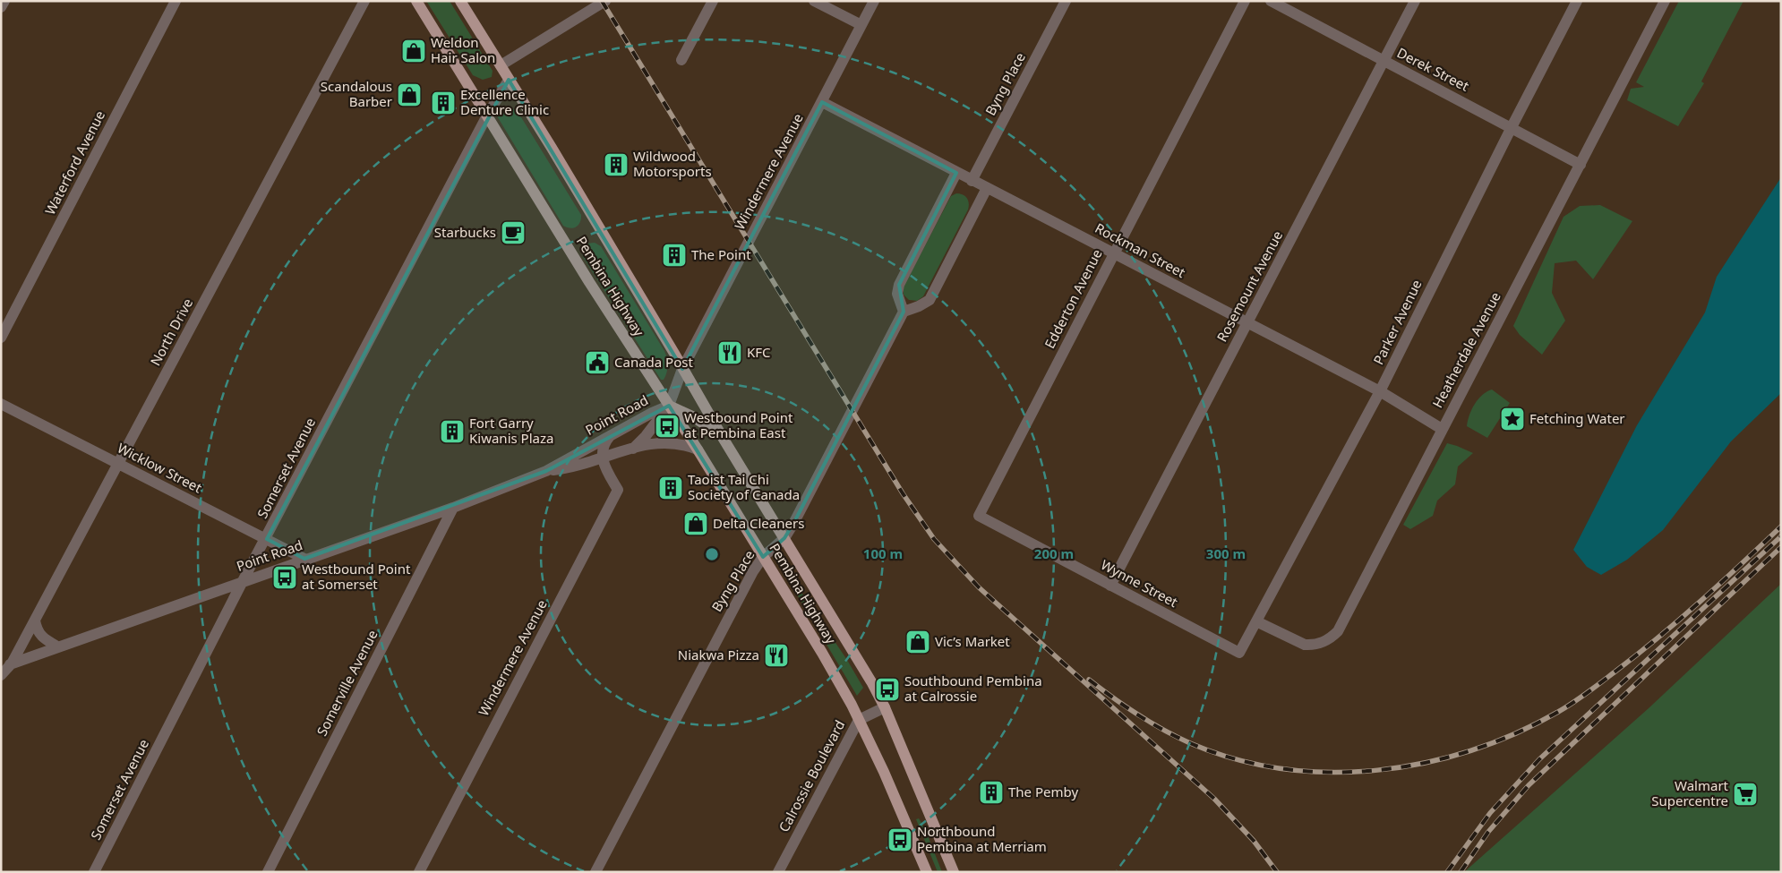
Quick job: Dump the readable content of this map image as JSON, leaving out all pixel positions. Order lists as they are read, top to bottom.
{
  "streets": {
    "main road": ["Pembina Highway"],
    "street": [
      "Derek Street",
      "Byng Place",
      "Waterford Avenue",
      "Windermere Avenue",
      "Rockman Street",
      "Rosemount Avenue",
      "Edderton Avenue",
      "Parker Avenue",
      "North Drive",
      "Heatherdale Avenue",
      "Point Road",
      "Wicklow Street",
      "Somerset Avenue",
      "Wynne Street",
      "Somerville Avenue",
      "Calrossie Boulevard"
    ]
  },
  "crossings": [
    ["Derek Street", "Rosemount Avenue"],
    ["Derek Street", "Parker Avenue"],
    ["Derek Street", "Heatherdale Avenue"],
    ["Byng Place", "Rockman Street"],
    ["Byng Place", "Pembina Highway"],
    ["Windermere Avenue", "Rockman Street"],
    ["Windermere Avenue", "Pembina Highway"],
    ["Windermere Avenue", "Point Road"],
    ["Rockman Street", "Rosemount Avenue"],
    ["Rockman Street", "Edderton Avenue"],
    ["Rockman Street", "Parker Avenue"],
    ["Rockman Street", "Heatherdale Avenue"],
    ["Pembina Highway", "Point Road"],
    ["Pembina Highway", "Somerset Avenue"],
    ["Pembina Highway", "Calrossie Boulevard"],
    ["Rosemount Avenue", "Wynne Street"],
    ["Edderton Avenue", "Wynne Street"],
    ["Parker Avenue", "Heatherdale Avenue"],
    ["Parker Avenue", "Wynne Street"],
    ["North Drive", "Point Road"],
    ["North Drive", "Wicklow Street"],
    ["Point Road", "Wicklow Street"],
    ["Point Road", "Somerset Avenue"],
    ["Point Road", "Somerville Avenue"],
    ["Wicklow Street", "Somerset Avenue"]
  ],
  "places": {
    "shop": [
      "Weldon Hair Salon",
      "Scandalous Barber",
      "Delta Cleaners",
      "Vic’s Market"
    ],
    "building": [
      "Excellence Denture Clinic",
      "Wildwood Motorsports",
      "The Point",
      "Fort Garry Kiwanis Plaza",
      "Taoist Tai Chi Society of Canada",
      "The Pemby"
    ],
    "cafe": ["Starbucks"],
    "restaurant": ["KFC", "Niakwa Pizza"],
    "public building": ["Canada Post"],
    "place": ["Fetching Water"],
    "bus stop": [
      "Westbound Point at Pembina East",
      "Westbound Point at Somerset",
      "Southbound Pembina at Calrossie",
      "Northbound Pembina at Merriam"
    ],
    "supermarket": ["Walmart Supercentre"]
  },
  "rings": ["100 m", "200 m", "300 m"]
}
